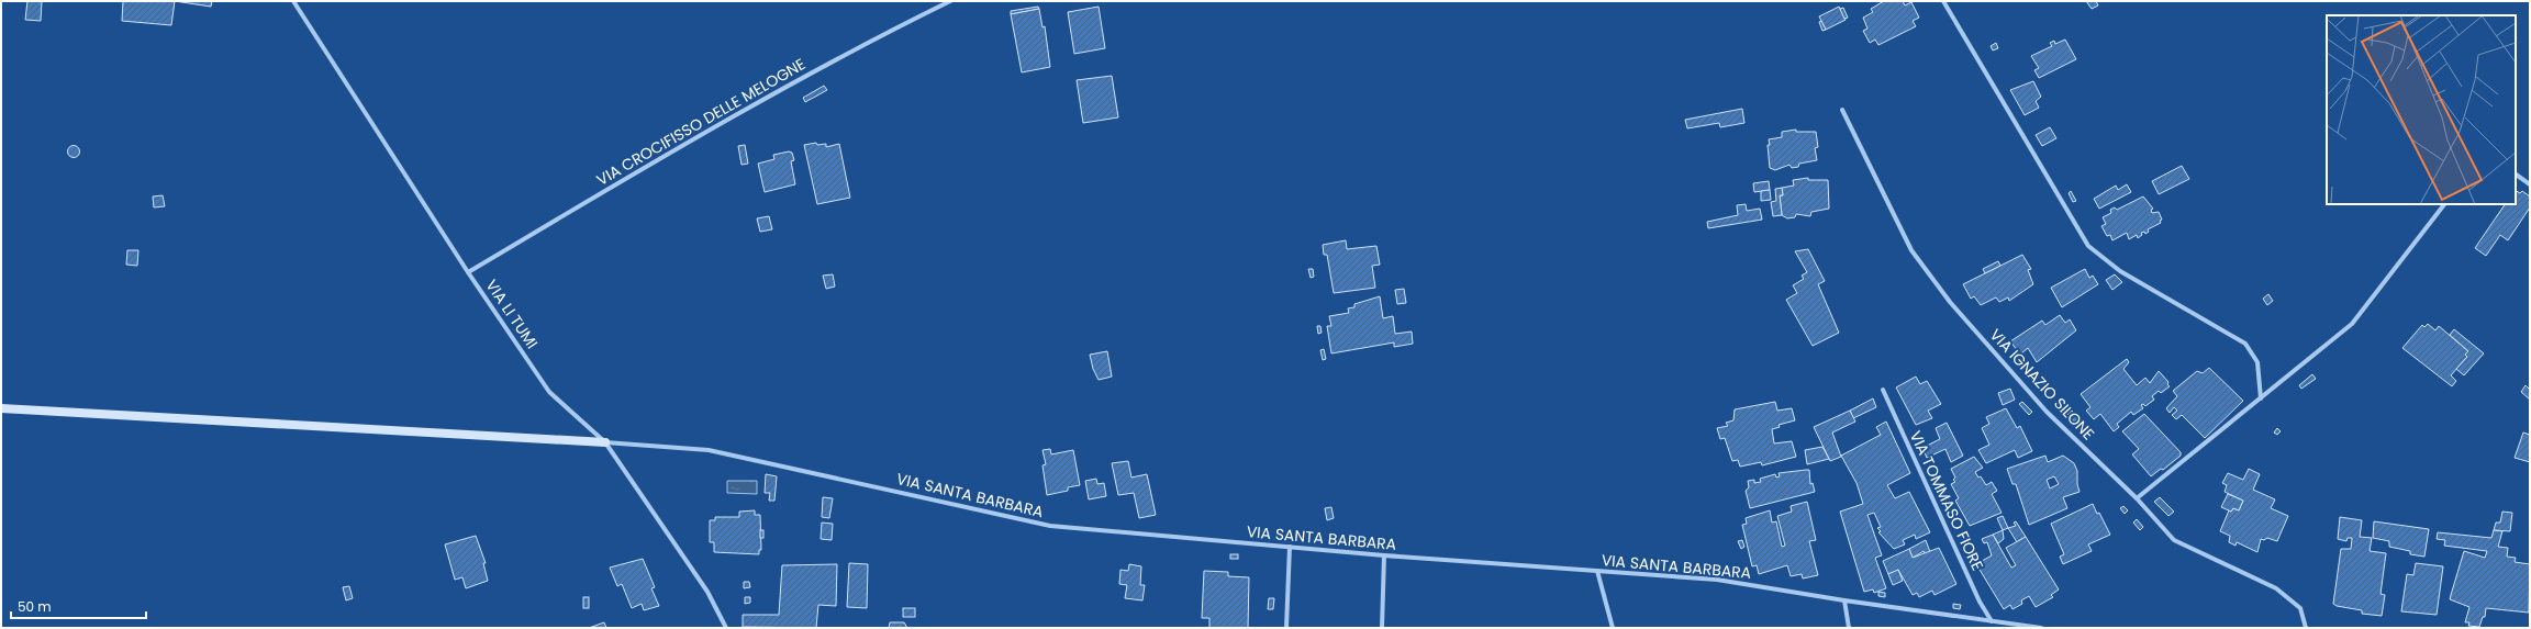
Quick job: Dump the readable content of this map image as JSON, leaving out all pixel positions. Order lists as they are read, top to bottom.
{
  "streets": {
    "street": [
      "VIA CROCIFISSO DELLE MELOGNE",
      "VIA LI TUMI",
      "VIA IGNAZIO SILONE",
      "VIA SANTA BARBARA",
      "VIA TOMMASO FIORE"
    ]
  },
  "crossings": [
    ["VIA CROCIFISSO DELLE MELOGNE", "VIA LI TUMI"],
    ["VIA LI TUMI", "VIA SANTA BARBARA"],
    ["VIA SANTA BARBARA", "VIA TOMMASO FIORE"]
  ],
  "scale_bar": "50 m"
}
